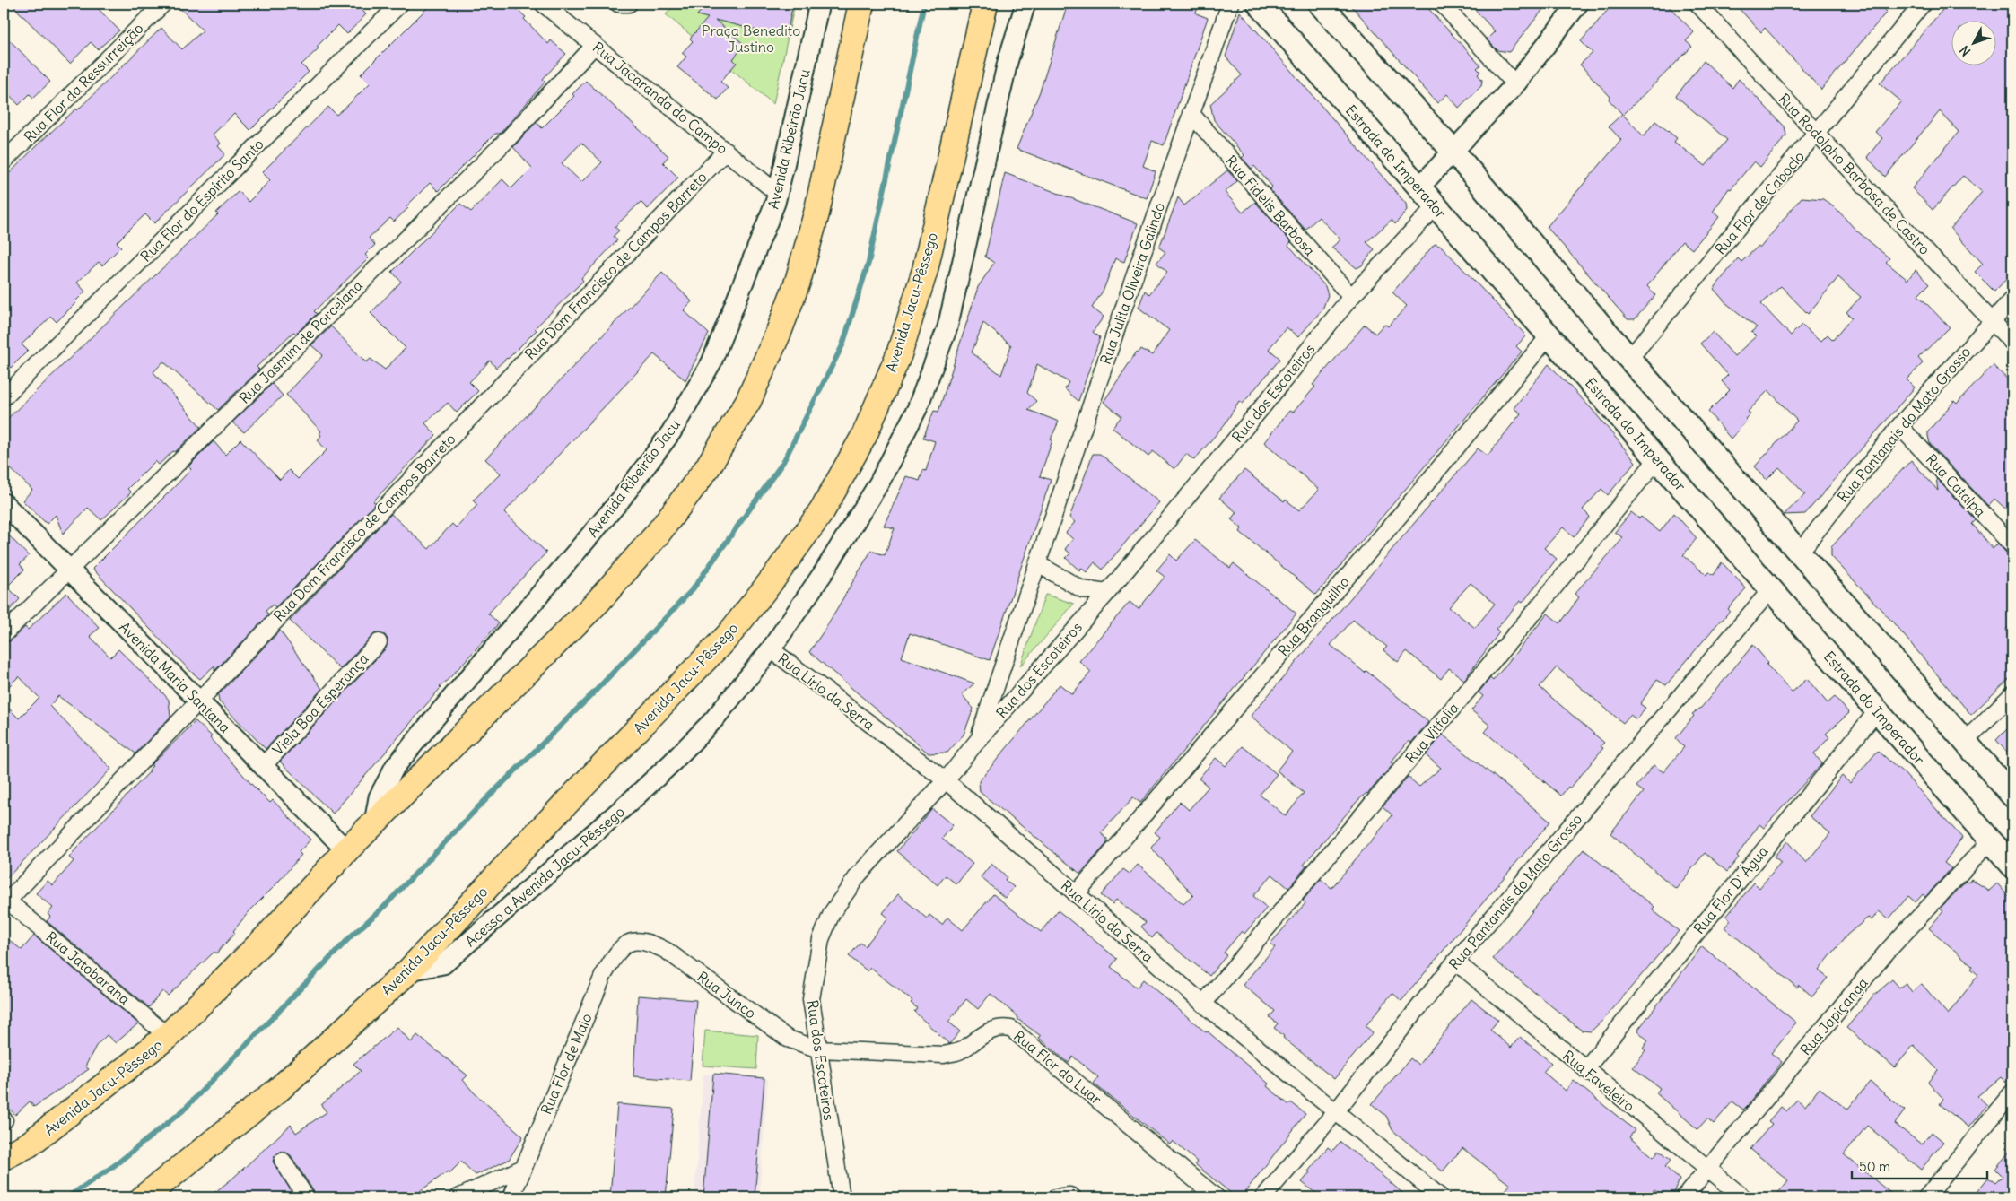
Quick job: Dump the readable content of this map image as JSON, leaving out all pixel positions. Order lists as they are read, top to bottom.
{
  "streets": {
    "highway": ["Avenida Jacu-Pêssego"],
    "main road": ["Estrada do Imperador"],
    "street": [
      "Rua Flor da Ressurreição",
      "Rua Jacaranda do Campo",
      "Avenida Ribeirão Jacu",
      "Rua Rodolpho Barbosa de Castro",
      "Rua Flor do Espírito Santo",
      "Rua Flor de Caboclo",
      "Rua Fidelis Barbosa",
      "Rua Dom Francisco de Campos Barreto",
      "Rua Julita Oliveira Galindo",
      "Rua Jasmim de Porcelana",
      "Rua dos Escoteiros",
      "Rua Pantanais do Mato Grosso",
      "Rua Catalpa",
      "Rua Branquilho",
      "Avenida Maria Santana",
      "Rua Lírio da Serra",
      "Viela Boa Esperança",
      "Rua Vitfolia",
      "Acesso a Avenida Jacu-Pêssego",
      "Rua Flor D' Água",
      "Rua Jatobarana",
      "Rua Junco",
      "Rua Japiçanga",
      "Rua Flor de Maio",
      "Rua Flor do Luar",
      "Rua Faveleiro"
    ]
  },
  "crossings": [
    ["Rua Jacaranda do Campo", "Avenida Ribeirão Jacu"],
    ["Rua Jacaranda do Campo", "Rua Dom Francisco de Campos Barreto"],
    ["Rua Jacaranda do Campo", "Rua Jasmim de Porcelana"],
    ["Avenida Ribeirão Jacu", "Avenida Jacu-Pêssego"],
    ["Estrada do Imperador", "Rua dos Escoteiros"],
    ["Estrada do Imperador", "Rua Pantanais do Mato Grosso"],
    ["Estrada do Imperador", "Rua Branquilho"],
    ["Estrada do Imperador", "Rua Vitfolia"],
    ["Estrada do Imperador", "Rua Flor D' Água"],
    ["Estrada do Imperador", "Rua Japiçanga"],
    ["Rua Rodolpho Barbosa de Castro", "Rua Flor de Caboclo"],
    ["Rua Rodolpho Barbosa de Castro", "Rua Pantanais do Mato Grosso"],
    ["Rua Fidelis Barbosa", "Rua Julita Oliveira Galindo"],
    ["Rua Fidelis Barbosa", "Rua dos Escoteiros"],
    ["Rua Dom Francisco de Campos Barreto", "Avenida Maria Santana"],
    ["Rua Dom Francisco de Campos Barreto", "Rua Jatobarana"],
    ["Rua Julita Oliveira Galindo", "Rua dos Escoteiros"],
    ["Avenida Jacu-Pêssego", "Avenida Maria Santana"],
    ["Avenida Jacu-Pêssego", "Acesso a Avenida Jacu-Pêssego"],
    ["Avenida Jacu-Pêssego", "Rua Jatobarana"],
    ["Rua Jasmim de Porcelana", "Avenida Maria Santana"],
    ["Rua dos Escoteiros", "Rua Lírio da Serra"],
    ["Rua dos Escoteiros", "Rua Junco"],
    ["Rua dos Escoteiros", "Rua Flor do Luar"],
    ["Rua Pantanais do Mato Grosso", "Rua Catalpa"],
    ["Rua Pantanais do Mato Grosso", "Rua Lírio da Serra"],
    ["Rua Pantanais do Mato Grosso", "Rua Faveleiro"],
    ["Rua Branquilho", "Rua Lírio da Serra"],
    ["Avenida Maria Santana", "Viela Boa Esperança"],
    ["Rua Lírio da Serra", "Rua Vitfolia"],
    ["Rua Lírio da Serra", "Acesso a Avenida Jacu-Pêssego"],
    ["Rua Flor D' Água", "Rua Faveleiro"],
    ["Rua Junco", "Rua Flor de Maio"],
    ["Rua Junco", "Rua Flor do Luar"],
    ["Rua Japiçanga", "Rua Faveleiro"]
  ],
  "parks": ["Praça Benedito Justino"],
  "scale_bar": "50 m",
  "north": "bottom left"
}
